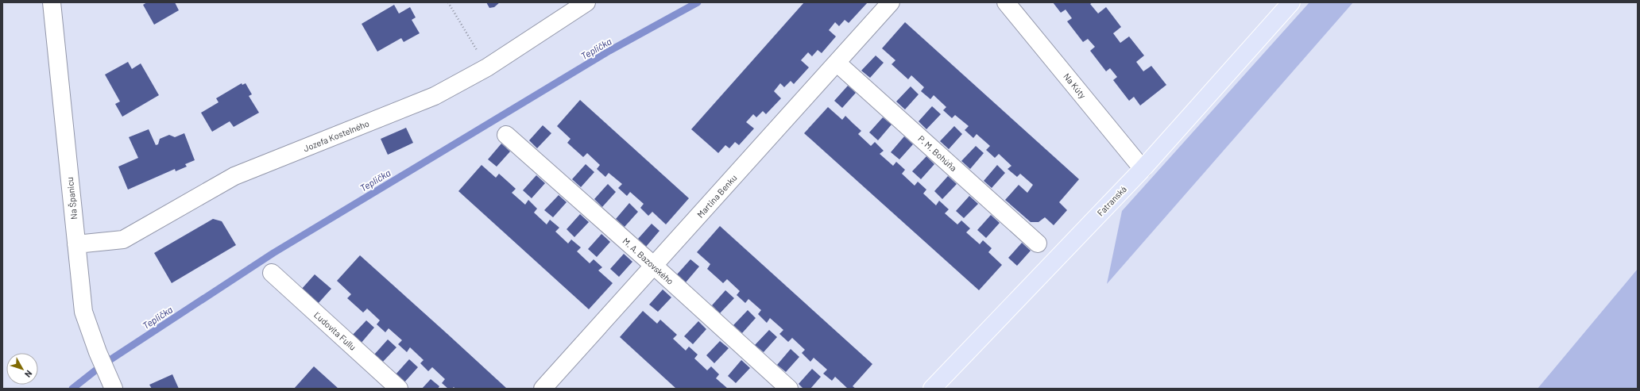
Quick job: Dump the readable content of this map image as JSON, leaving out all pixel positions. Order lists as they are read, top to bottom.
{
  "streets": {
    "main road": ["Fatranská"],
    "street": [
      "Na Kúty",
      "Jozefa Kostelného",
      "P. M. Bohúňa",
      "Martina Benku",
      "Na Španicu",
      "M. A. Bazovského",
      "Ľudovíta Fullu"
    ]
  },
  "crossings": [
    ["Na Kúty", "Fatranská"],
    ["Jozefa Kostelného", "Na Španicu"],
    ["P. M. Bohúňa", "Martina Benku"],
    ["Martina Benku", "M. A. Bazovského"]
  ],
  "water": ["Teplička"],
  "north": "bottom right"
}
